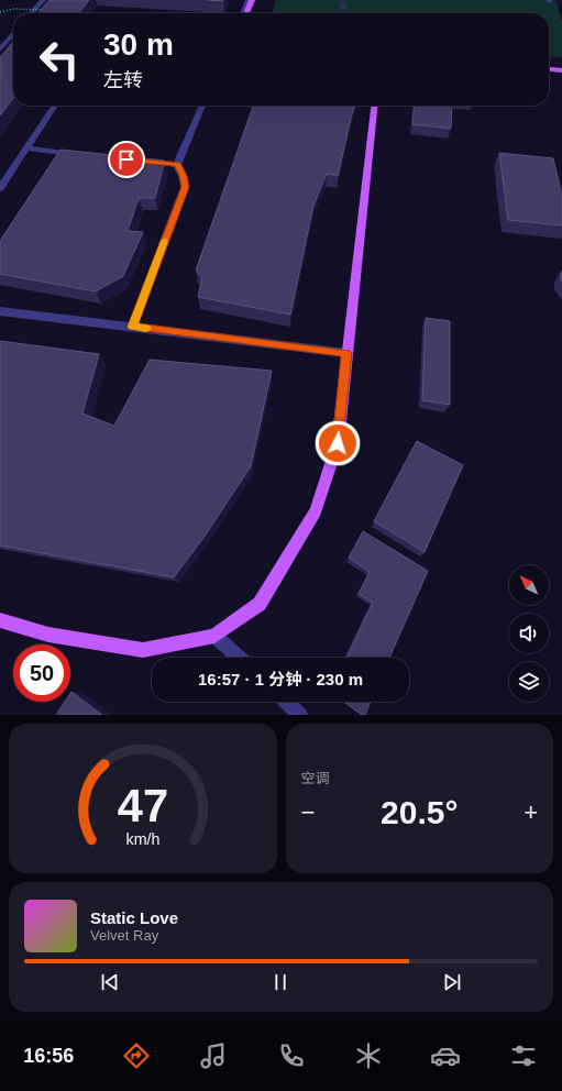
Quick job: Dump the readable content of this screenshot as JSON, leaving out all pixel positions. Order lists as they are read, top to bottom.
{
  "north": "top left",
  "page": {
    "turn": ["30 m", "左转"],
    "limit": "50",
    "trip": "16:57 · 1 分钟 · 230 m",
    "tile": "空调",
    "heat": ["−", "20.5°", "+"],
    "song": ["Static Love", "Velvet Ray"],
    "tabs": "16:56",
    "gauge": ["47", "km/h"]
  }
}
